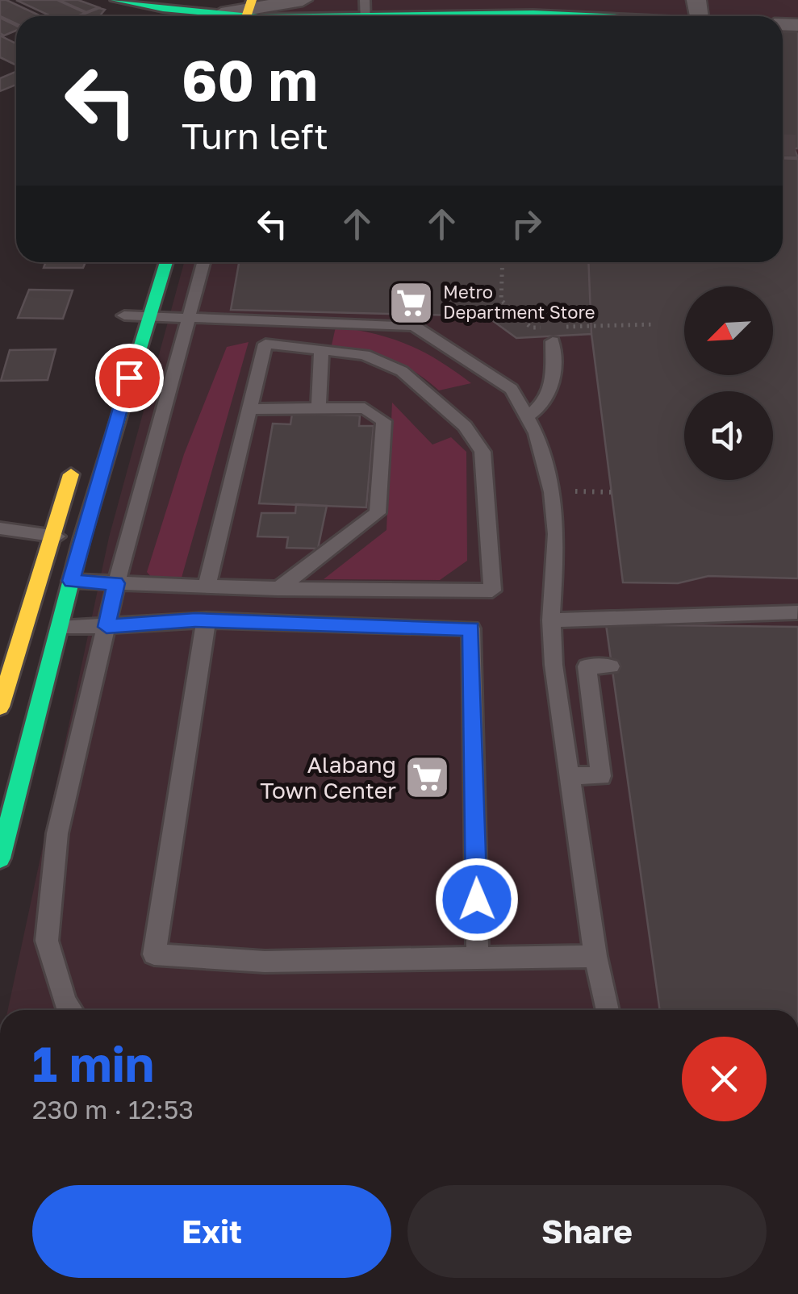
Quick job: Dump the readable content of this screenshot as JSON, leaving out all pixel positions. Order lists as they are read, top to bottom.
{
  "places": {
    "supermarket": ["Metro Department Store", "Alabang Town Center"]
  },
  "north": "bottom left",
  "page": {
    "turn": ["60 m", "Turn left"],
    "heading": ["1 min", "230 m · 12:53"],
    "buttons": ["Exit", "Share"]
  }
}
